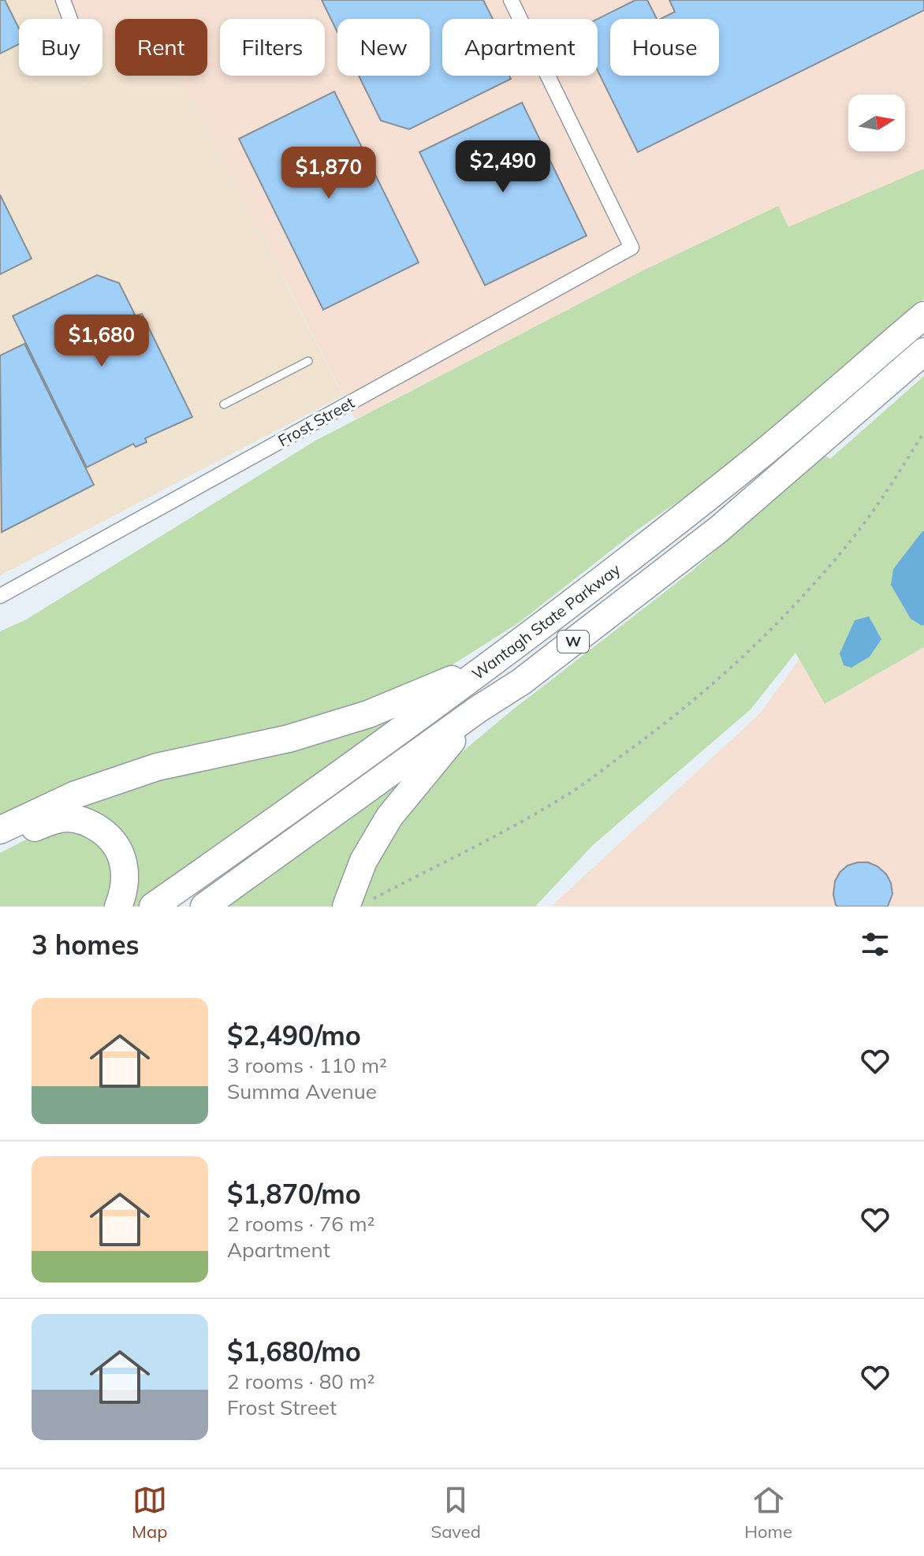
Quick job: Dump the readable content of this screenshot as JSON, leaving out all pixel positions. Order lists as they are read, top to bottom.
{
  "streets": {
    "highway": ["Wantagh State Parkway", "W"],
    "street": ["Frost Street"]
  },
  "north": "right",
  "page": {
    "chip": [
      "Buy",
      "Rent",
      "Filters",
      "New",
      "Apartment",
      "House"
    ],
    "price": ["$2,490", "$1,870", "$1,680"],
    "heading": "3 homes",
    "list": [
      {
        "name": "$2,490/mo",
        "note": "3 rooms · 110 m² · Summa Avenue"
      },
      {
        "name": "$1,870/mo",
        "note": "2 rooms · 76 m² · Apartment"
      },
      {
        "name": "$1,680/mo",
        "note": "2 rooms · 80 m² · Frost Street"
      }
    ],
    "tabs": ["Map", "Saved", "Home"]
  }
}
